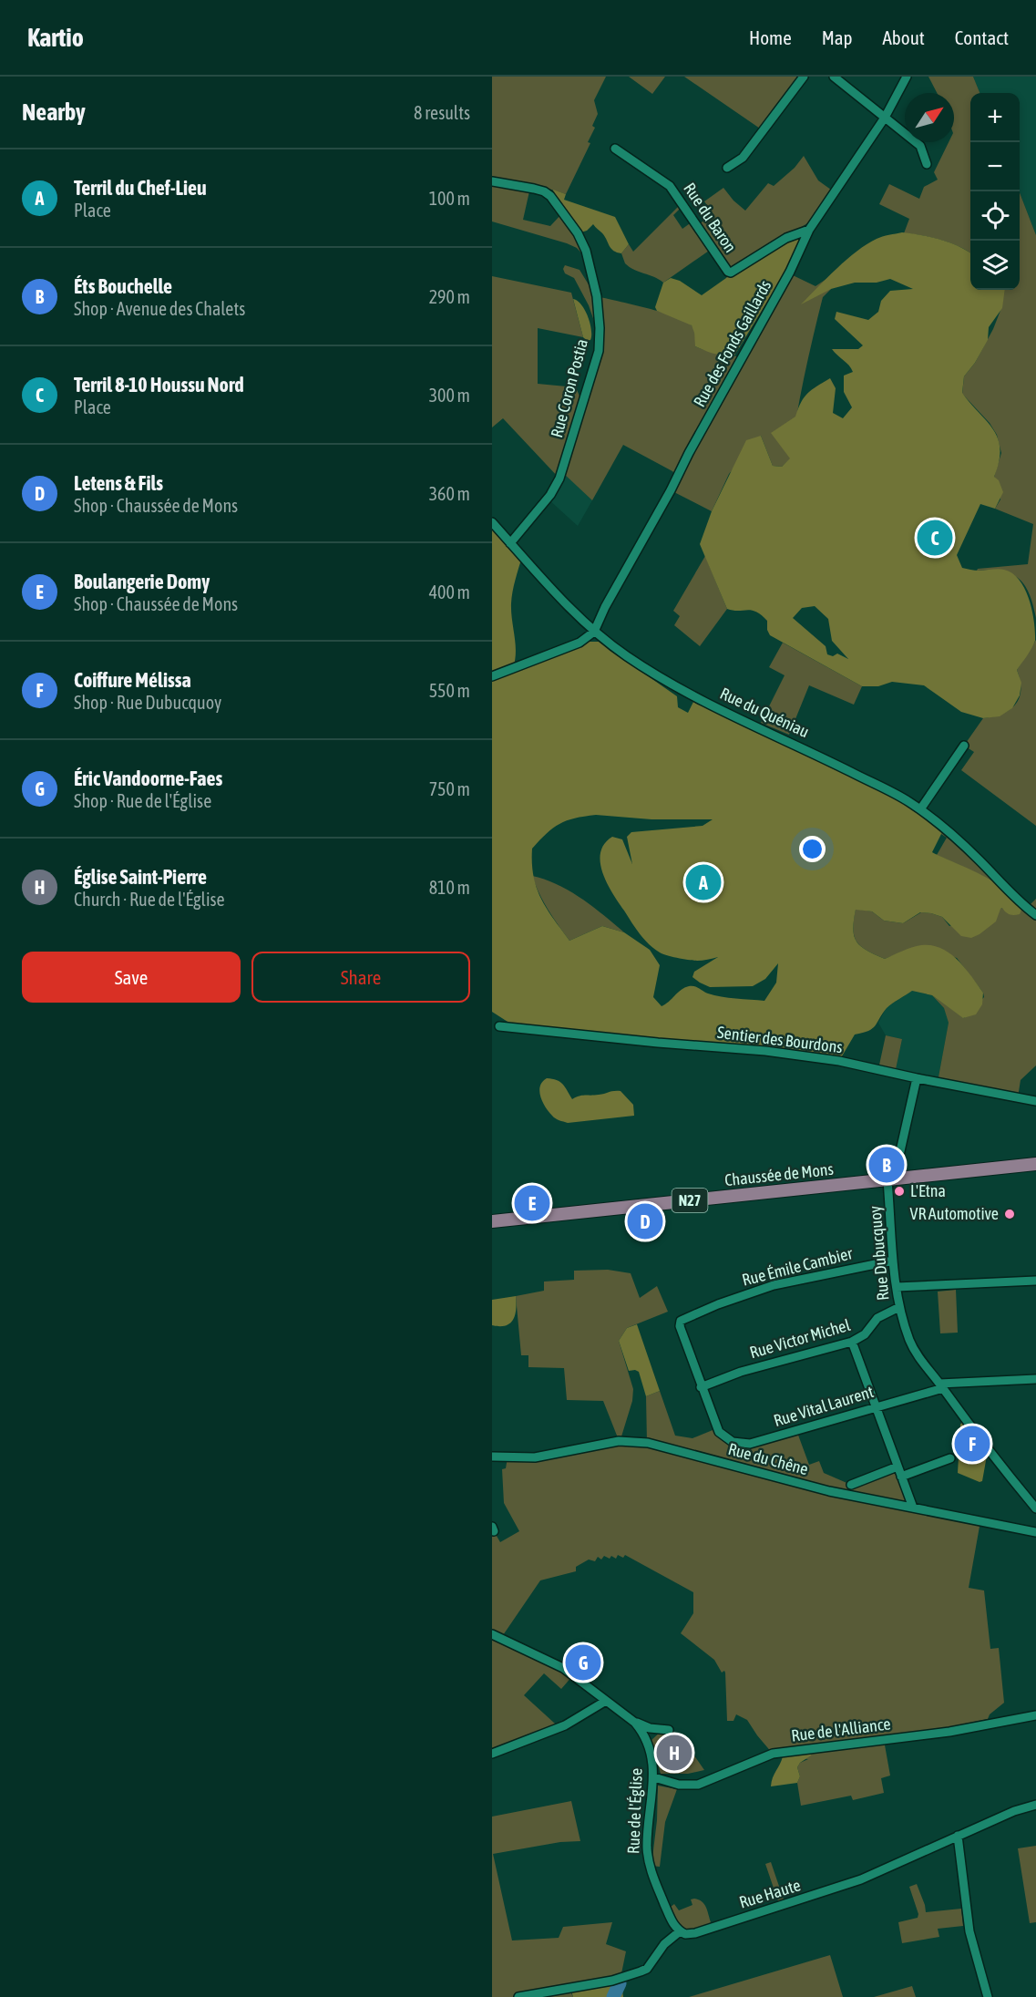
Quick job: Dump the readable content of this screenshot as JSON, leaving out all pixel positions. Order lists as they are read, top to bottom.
{
  "streets": {
    "main road": ["Chaussée de Mons", "N27"],
    "street": [
      "Rue du Baron",
      "Rue des Fonds Gaillards",
      "Rue Coron Postia",
      "Rue du Quéniau",
      "Sentier des Bourdons",
      "Rue Dubucquoy",
      "Rue Émile Cambier",
      "Rue Victor Michel",
      "Rue Vital Laurent",
      "Rue du Chêne",
      "Rue de l'Alliance",
      "Rue de l'Église",
      "Rue Haute"
    ]
  },
  "crossings": [
    ["Rue du Baron", "Rue des Fonds Gaillards"],
    ["Rue des Fonds Gaillards", "Rue du Quéniau"],
    ["Rue Coron Postia", "Rue du Quéniau"],
    ["Sentier des Bourdons", "Rue Dubucquoy"],
    ["Chaussée de Mons", "Rue Dubucquoy"],
    ["Rue Dubucquoy", "Rue Émile Cambier"],
    ["Rue Dubucquoy", "Rue Victor Michel"],
    ["Rue Dubucquoy", "Rue Vital Laurent"],
    ["Rue Émile Cambier", "Rue Victor Michel"],
    ["Rue Émile Cambier", "Rue Vital Laurent"],
    ["Rue Victor Michel", "Rue Vital Laurent"],
    ["Rue de l'Alliance", "Rue de l'Église"],
    ["Rue de l'Église", "Rue Haute"]
  ],
  "places": ["L'Etna", "VR Automotive"],
  "north": "top right",
  "page": {
    "header": "Kartio",
    "nav": [
      "Home",
      "Map",
      "About",
      "Contact"
    ],
    "heading": ["Nearby", "8 results"],
    "map_buttons": ["+", "−"],
    "list": [
      {
        "mark": "A",
        "name": "Terril du Chef-Lieu",
        "note": "Place",
        "value": "100 m"
      },
      {
        "mark": "B",
        "name": "Éts Bouchelle",
        "note": "Shop · Avenue des Chalets",
        "value": "290 m"
      },
      {
        "mark": "C",
        "name": "Terril 8-10 Houssu Nord",
        "note": "Place",
        "value": "300 m"
      },
      {
        "mark": "D",
        "name": "Letens & Fils",
        "note": "Shop · Chaussée de Mons",
        "value": "360 m"
      },
      {
        "mark": "E",
        "name": "Boulangerie Domy",
        "note": "Shop · Chaussée de Mons",
        "value": "400 m"
      },
      {
        "mark": "F",
        "name": "Coiffure Mélissa",
        "note": "Shop · Rue Dubucquoy",
        "value": "550 m"
      },
      {
        "mark": "G",
        "name": "Éric Vandoorne-Faes",
        "note": "Shop · Rue de l'Église",
        "value": "750 m"
      },
      {
        "mark": "H",
        "name": "Église Saint-Pierre",
        "note": "Church · Rue de l'Église",
        "value": "810 m"
      }
    ],
    "pins": [
      "C",
      "A",
      "B",
      "E",
      "D",
      "F",
      "G",
      "H"
    ],
    "buttons": ["Save", "Share"]
  }
}
